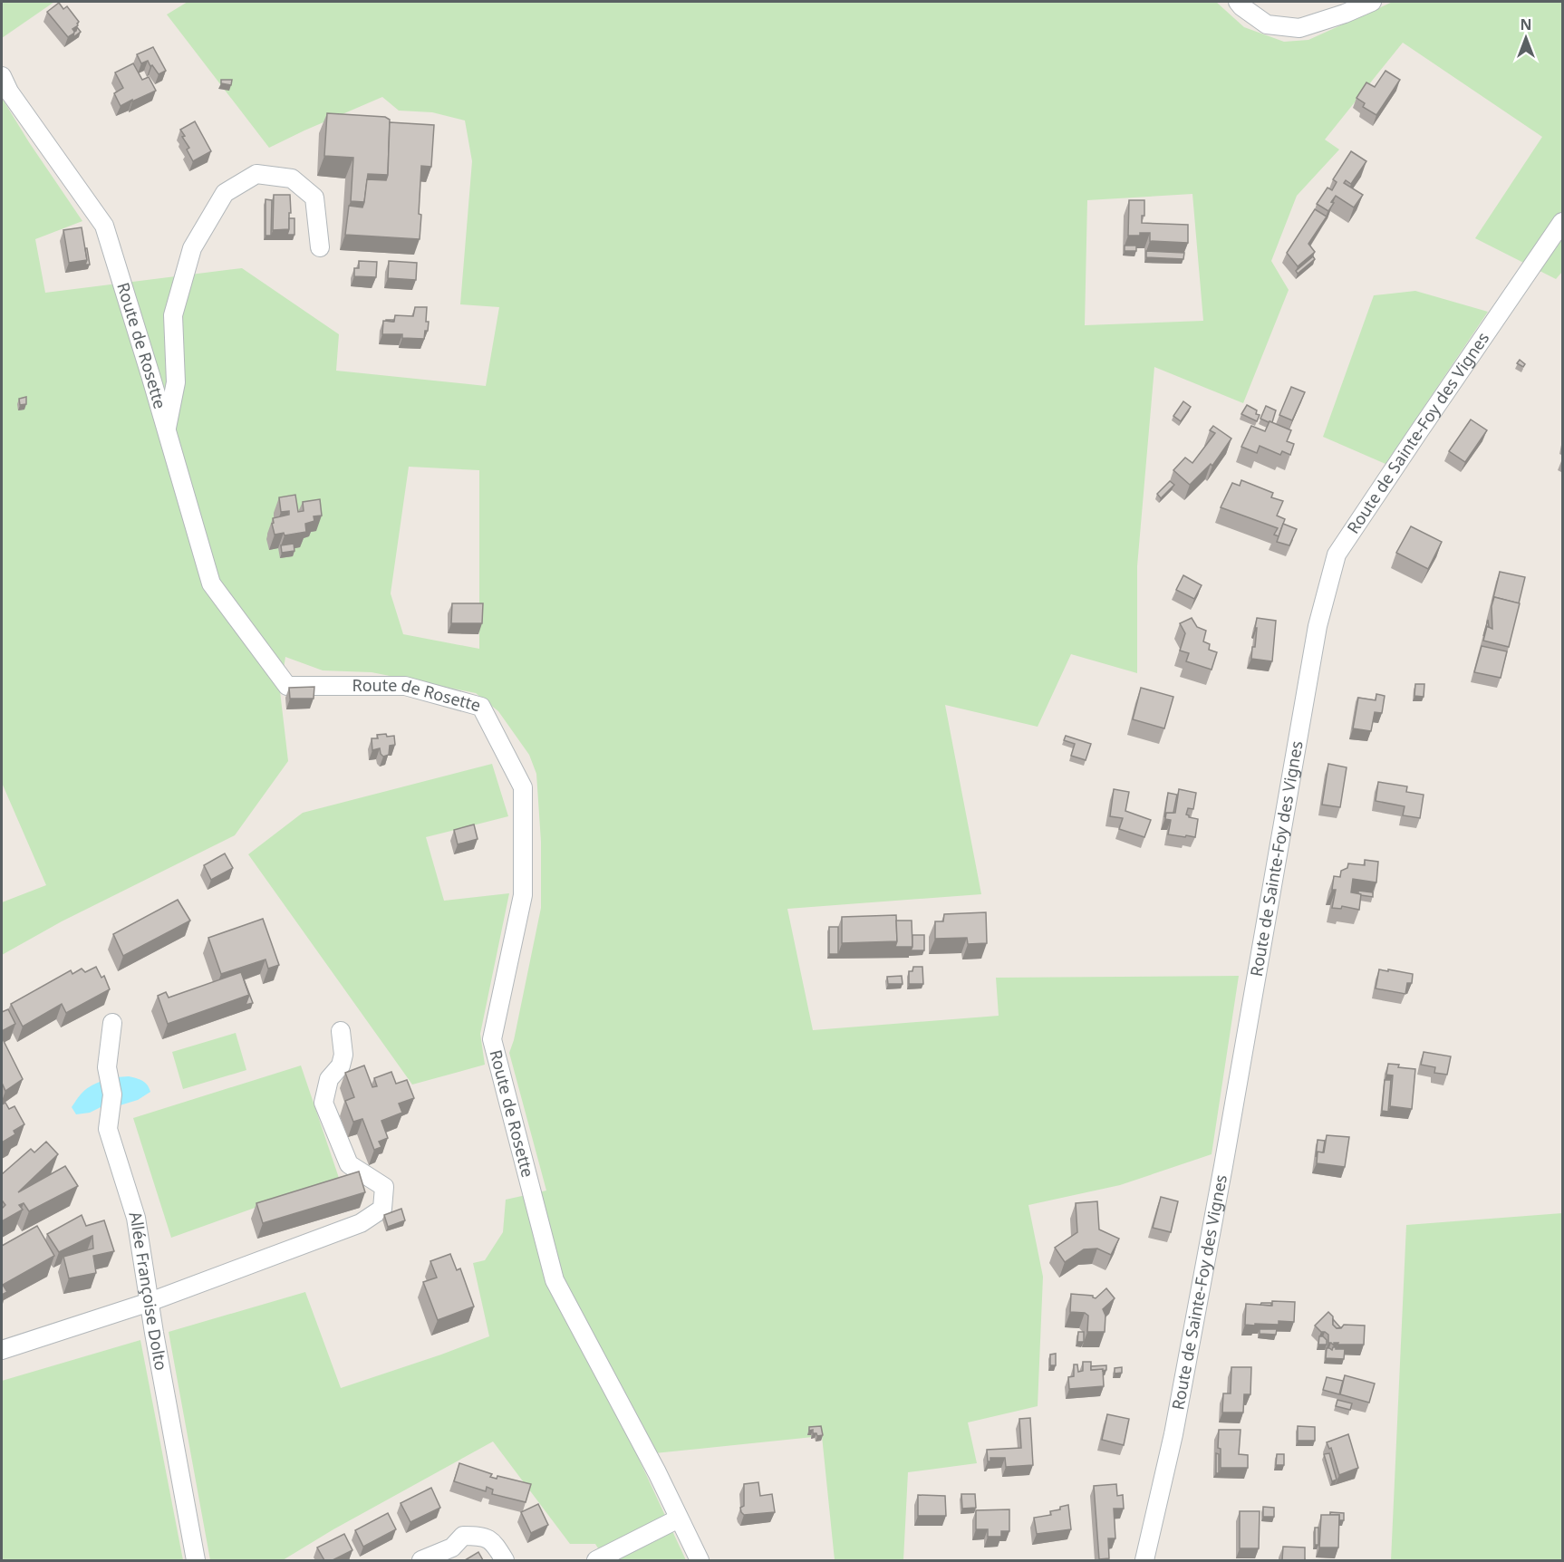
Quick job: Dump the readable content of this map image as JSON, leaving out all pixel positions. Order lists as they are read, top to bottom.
{
  "streets": {
    "street": ["Route de Rosette", "Route de Sainte-Foy des Vignes", "Allée Françoise Dolto"]
  },
  "north": "top"
}
